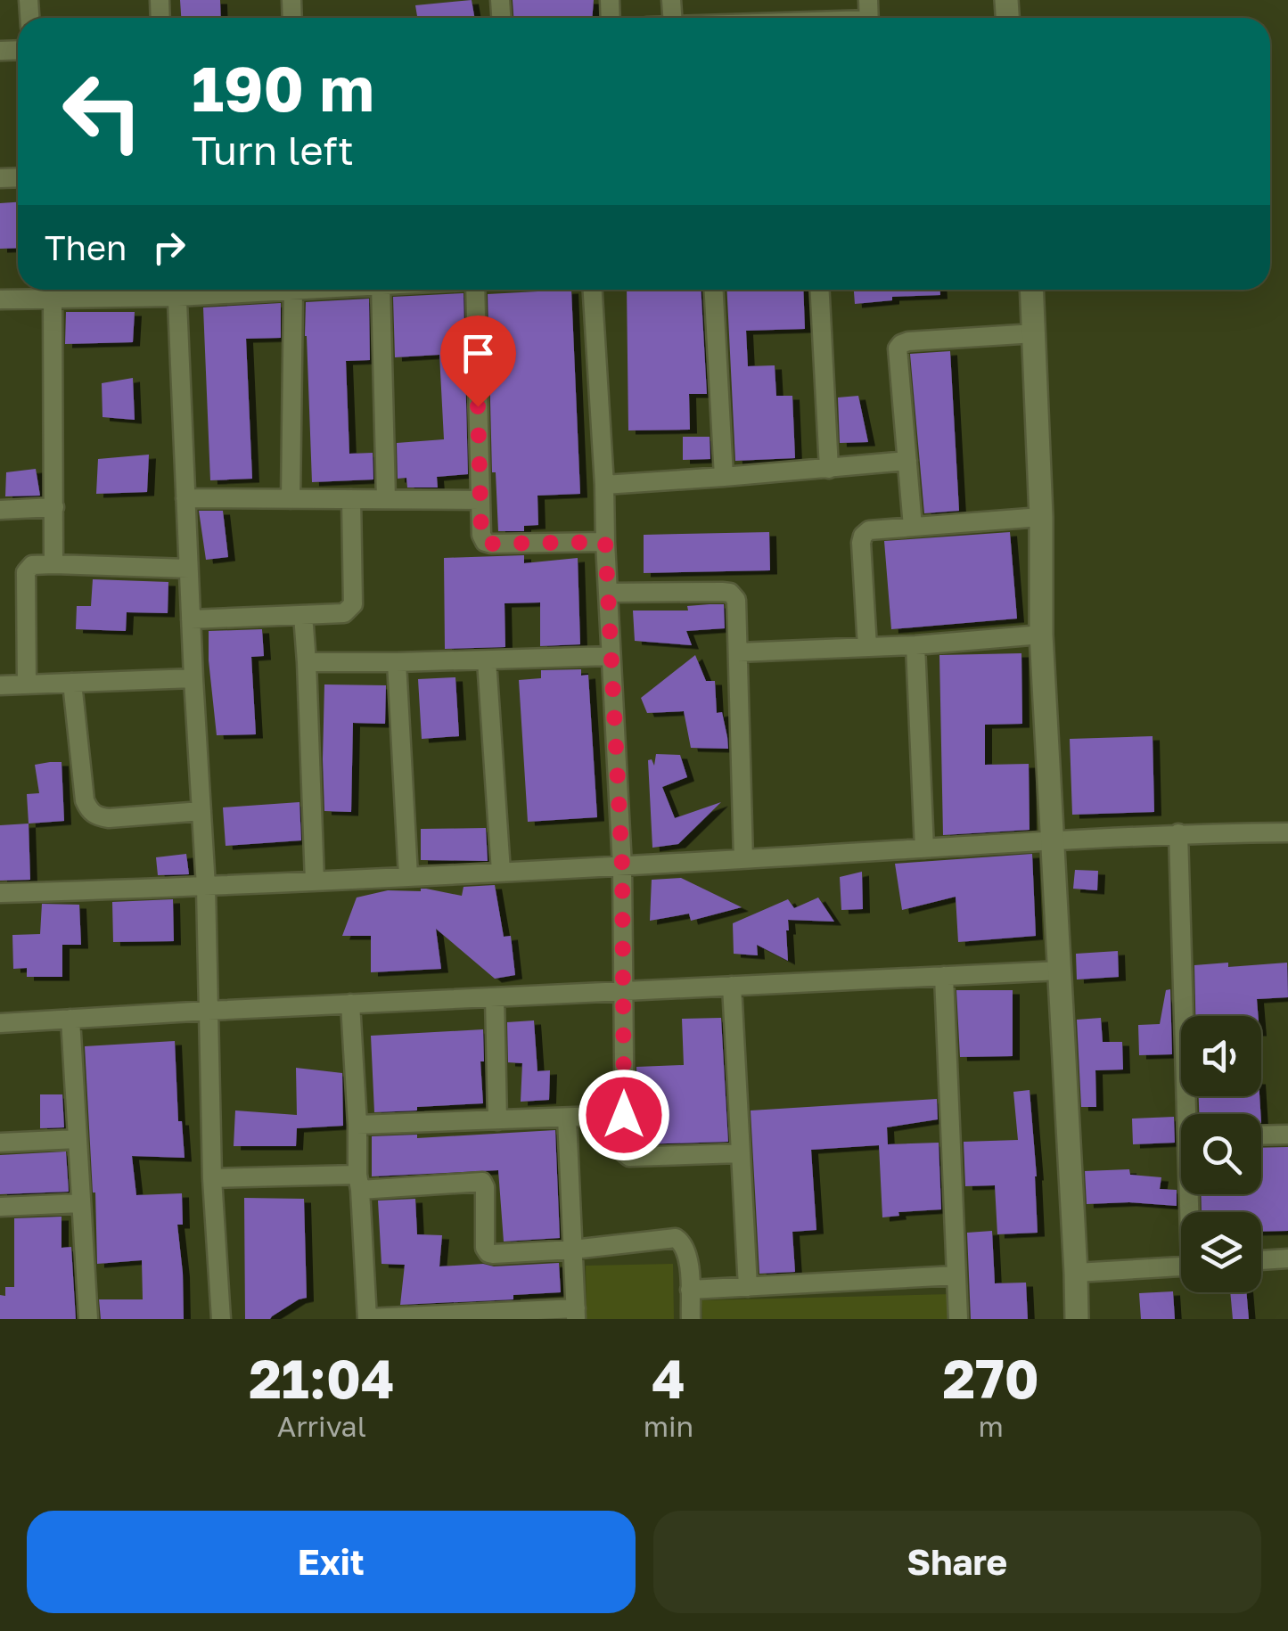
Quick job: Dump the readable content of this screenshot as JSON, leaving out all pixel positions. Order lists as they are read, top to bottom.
{
  "page": {
    "turn": ["190 m", "Turn left"],
    "then": "Then",
    "eta": [
      "21:04",
      "Arrival",
      "4",
      "min",
      "270",
      "m"
    ],
    "buttons": ["Exit", "Share"]
  }
}
